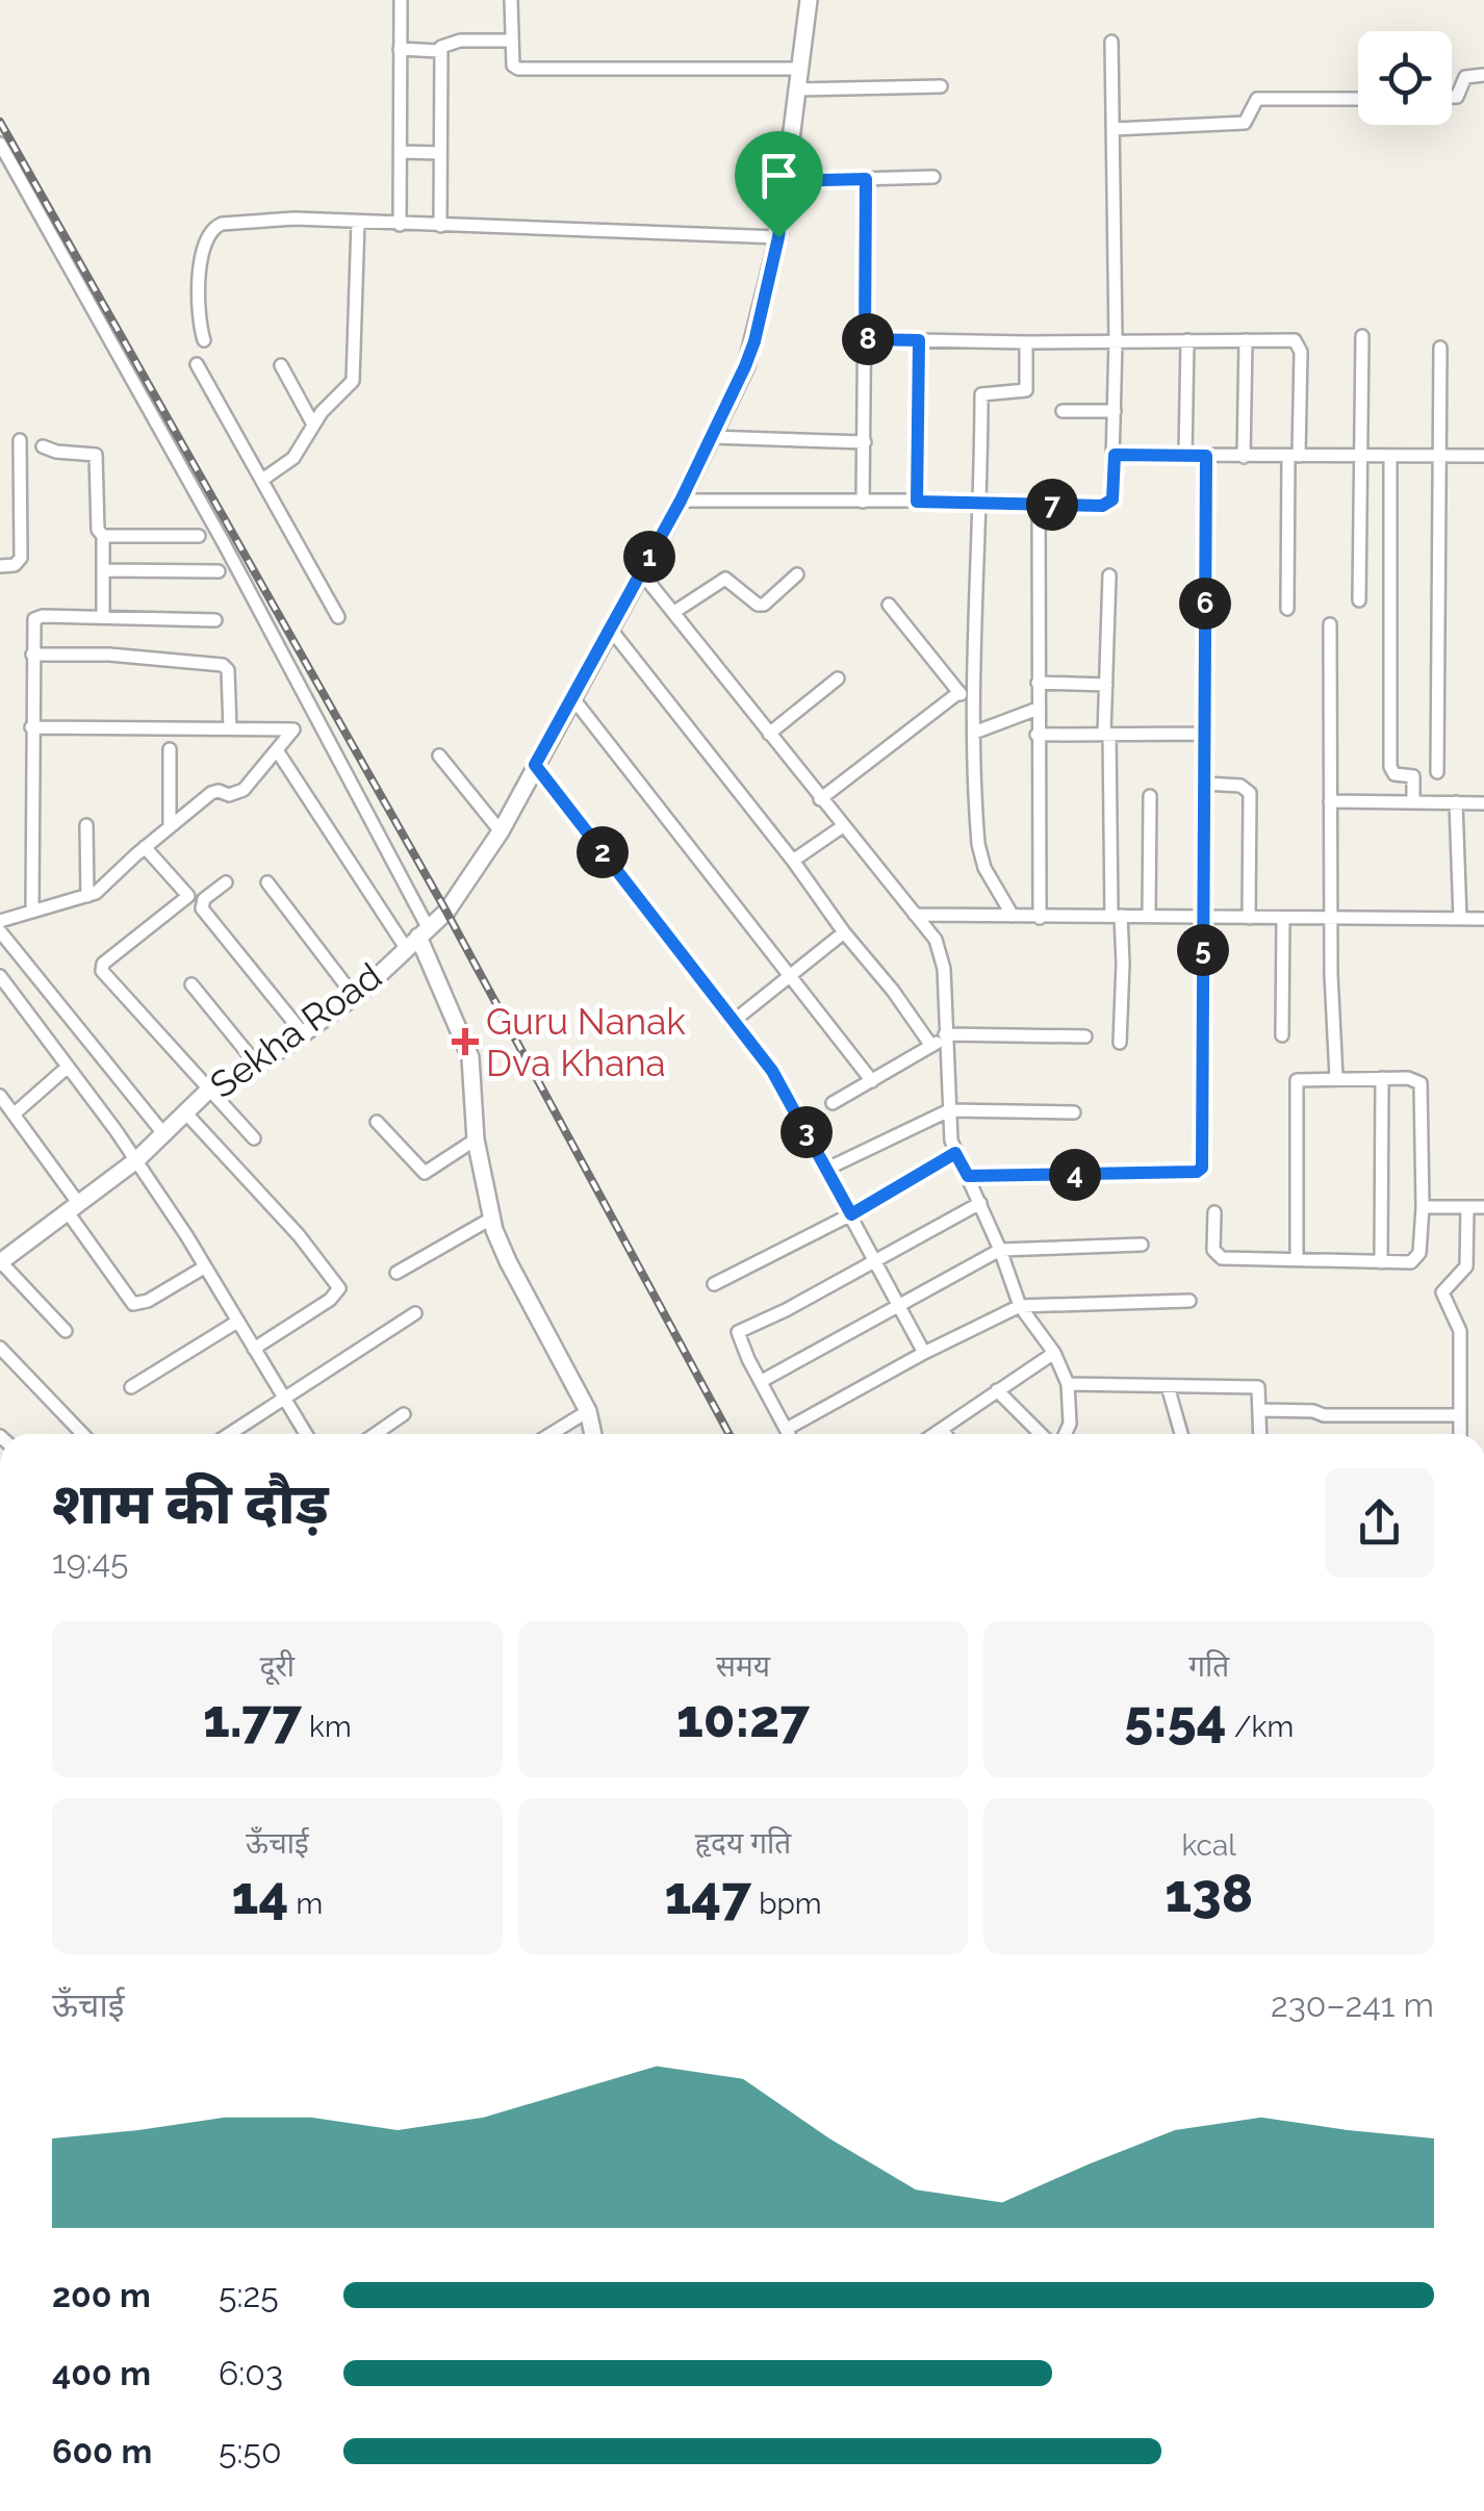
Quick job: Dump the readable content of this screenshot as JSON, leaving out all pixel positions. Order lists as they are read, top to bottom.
{
  "streets": {
    "street": ["Sekha Road"]
  },
  "places": {
    "health": ["Guru Nanak Dva Khana"]
  },
  "page": {
    "pins": [
      "8",
      "7",
      "1",
      "6",
      "2",
      "5",
      "3",
      "4"
    ],
    "heading": ["शाम की दौड़", "19:45"],
    "stats": [
      ["दूरी", "1.77 km"],
      ["समय", "10:27"],
      ["गति", "5:54 /km"],
      ["ऊँचाई", "14 m"],
      ["हृदय गति", "147 bpm"],
      ["kcal", "138"]
    ],
    "chart": ["ऊँचाई", "230–241 m"],
    "list": [
      {
        "name": "200 m",
        "note": "5:25"
      },
      {
        "name": "400 m",
        "note": "6:03"
      },
      {
        "name": "600 m",
        "note": "5:50"
      }
    ]
  }
}
